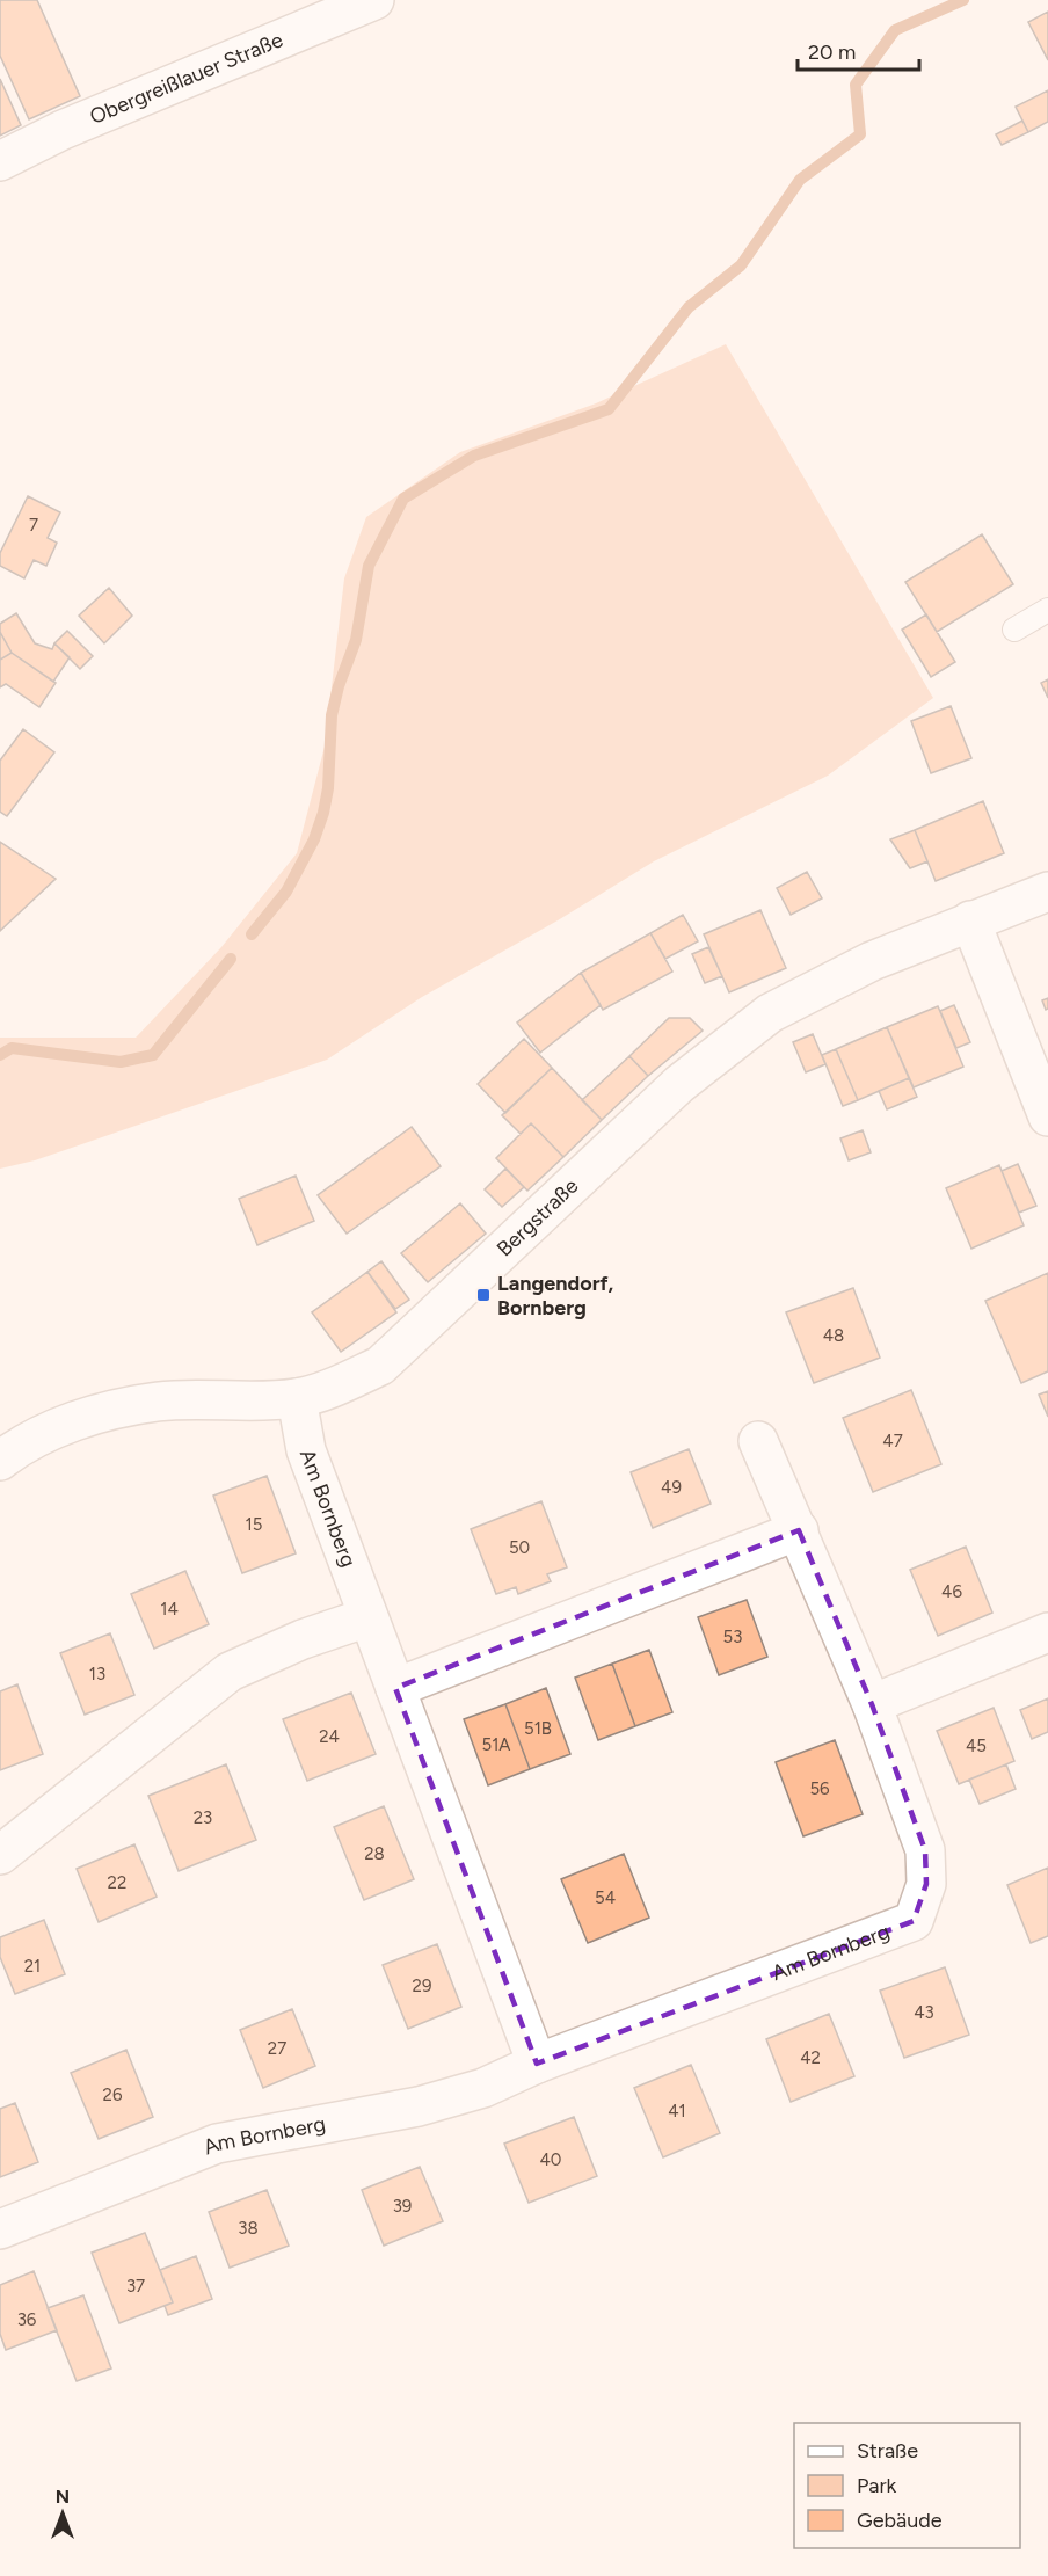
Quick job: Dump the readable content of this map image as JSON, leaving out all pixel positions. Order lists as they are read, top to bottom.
{
  "streets": {
    "street": ["Obergreißlauer Straße", "Bergstraße", "Am Bornberg"]
  },
  "crossings": [
    ["Bergstraße", "Am Bornberg"]
  ],
  "places": {
    "transit": ["Langendorf, Bornberg"]
  },
  "house_numbers": [
    "7",
    "48",
    "47",
    "49",
    "15",
    "50",
    "46",
    "14",
    "53",
    "13",
    "51B",
    "24",
    "51A",
    "45",
    "56",
    "23",
    "28",
    "22",
    "54",
    "21",
    "29",
    "43",
    "27",
    "42",
    "26",
    "41",
    "40",
    "39",
    "38",
    "37",
    "36"
  ],
  "legend": ["Straße", "Park", "Gebäude"],
  "scale_bar": "20 m",
  "north": "top"
}
